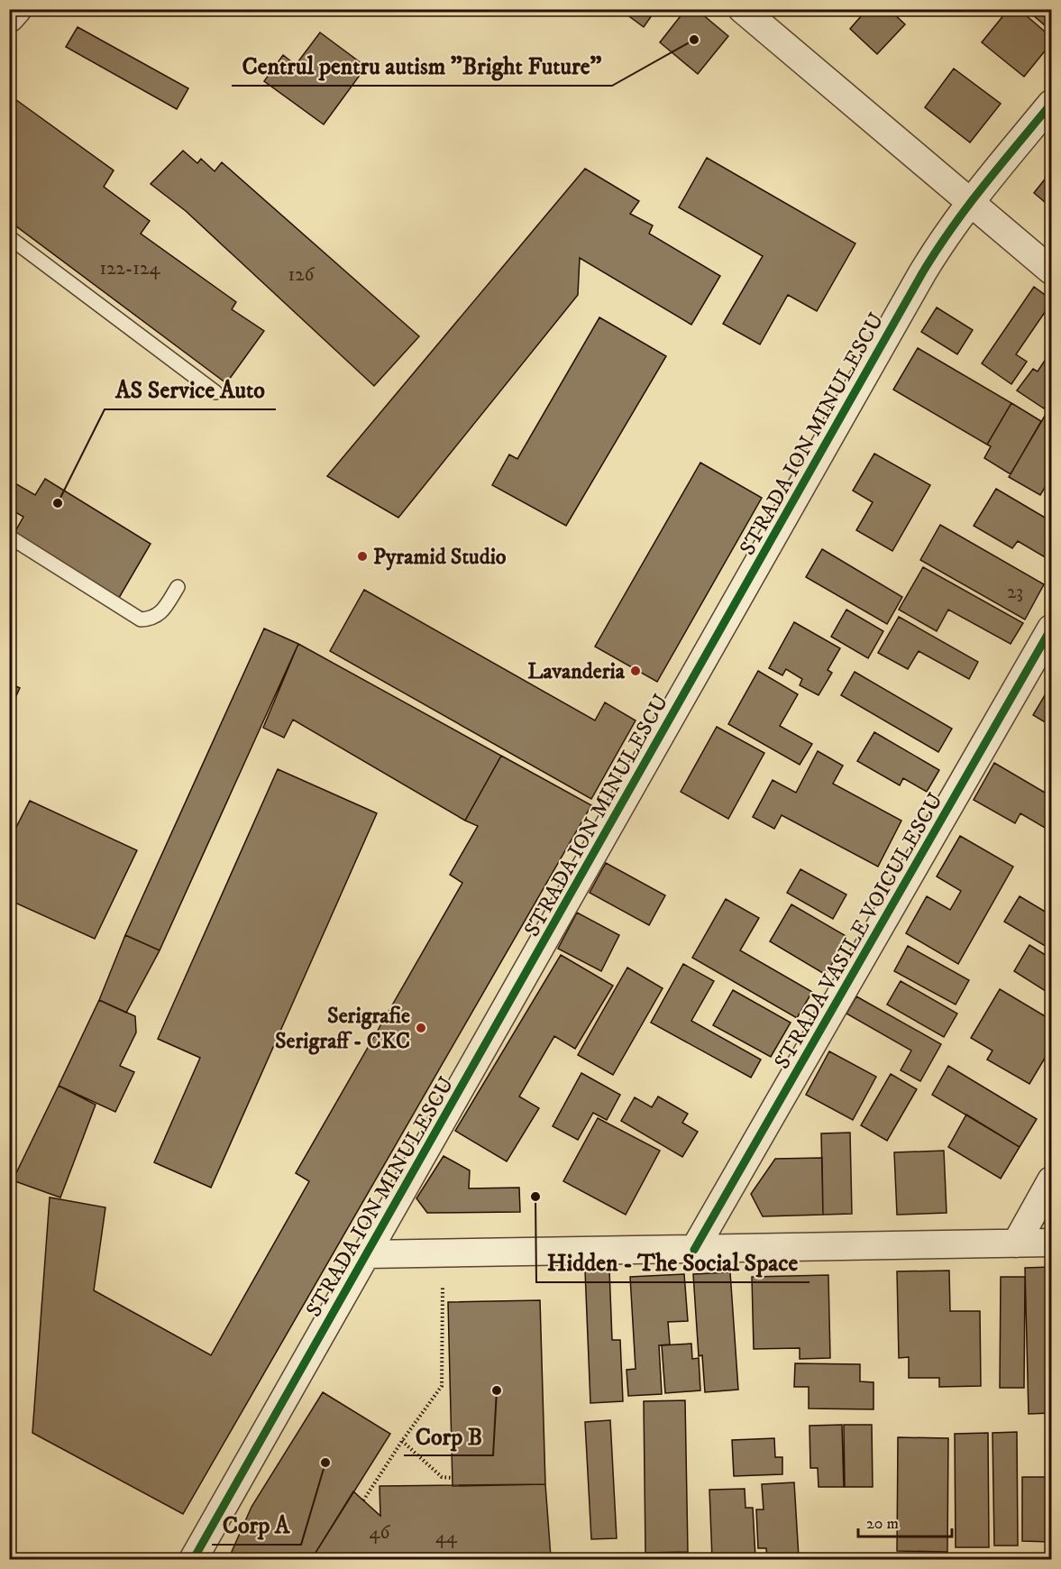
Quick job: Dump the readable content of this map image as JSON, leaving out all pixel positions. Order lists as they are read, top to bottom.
{
  "streets": {
    "street": ["STRADA ION MINULESCU", "STRADA VASILE VOICULESCU"]
  },
  "places": [
    "Centrul pentru autism \"Bright Future\"",
    "AS Service Auto",
    "Pyramid Studio",
    "Lavanderia",
    "Serigrafie Serigraff - CKC",
    "Hidden - The Social Space",
    "Corp B",
    "Corp A"
  ],
  "house_numbers": [
    "122-124",
    "126",
    "23",
    "46",
    "44"
  ],
  "scale_bar": "20 m"
}
